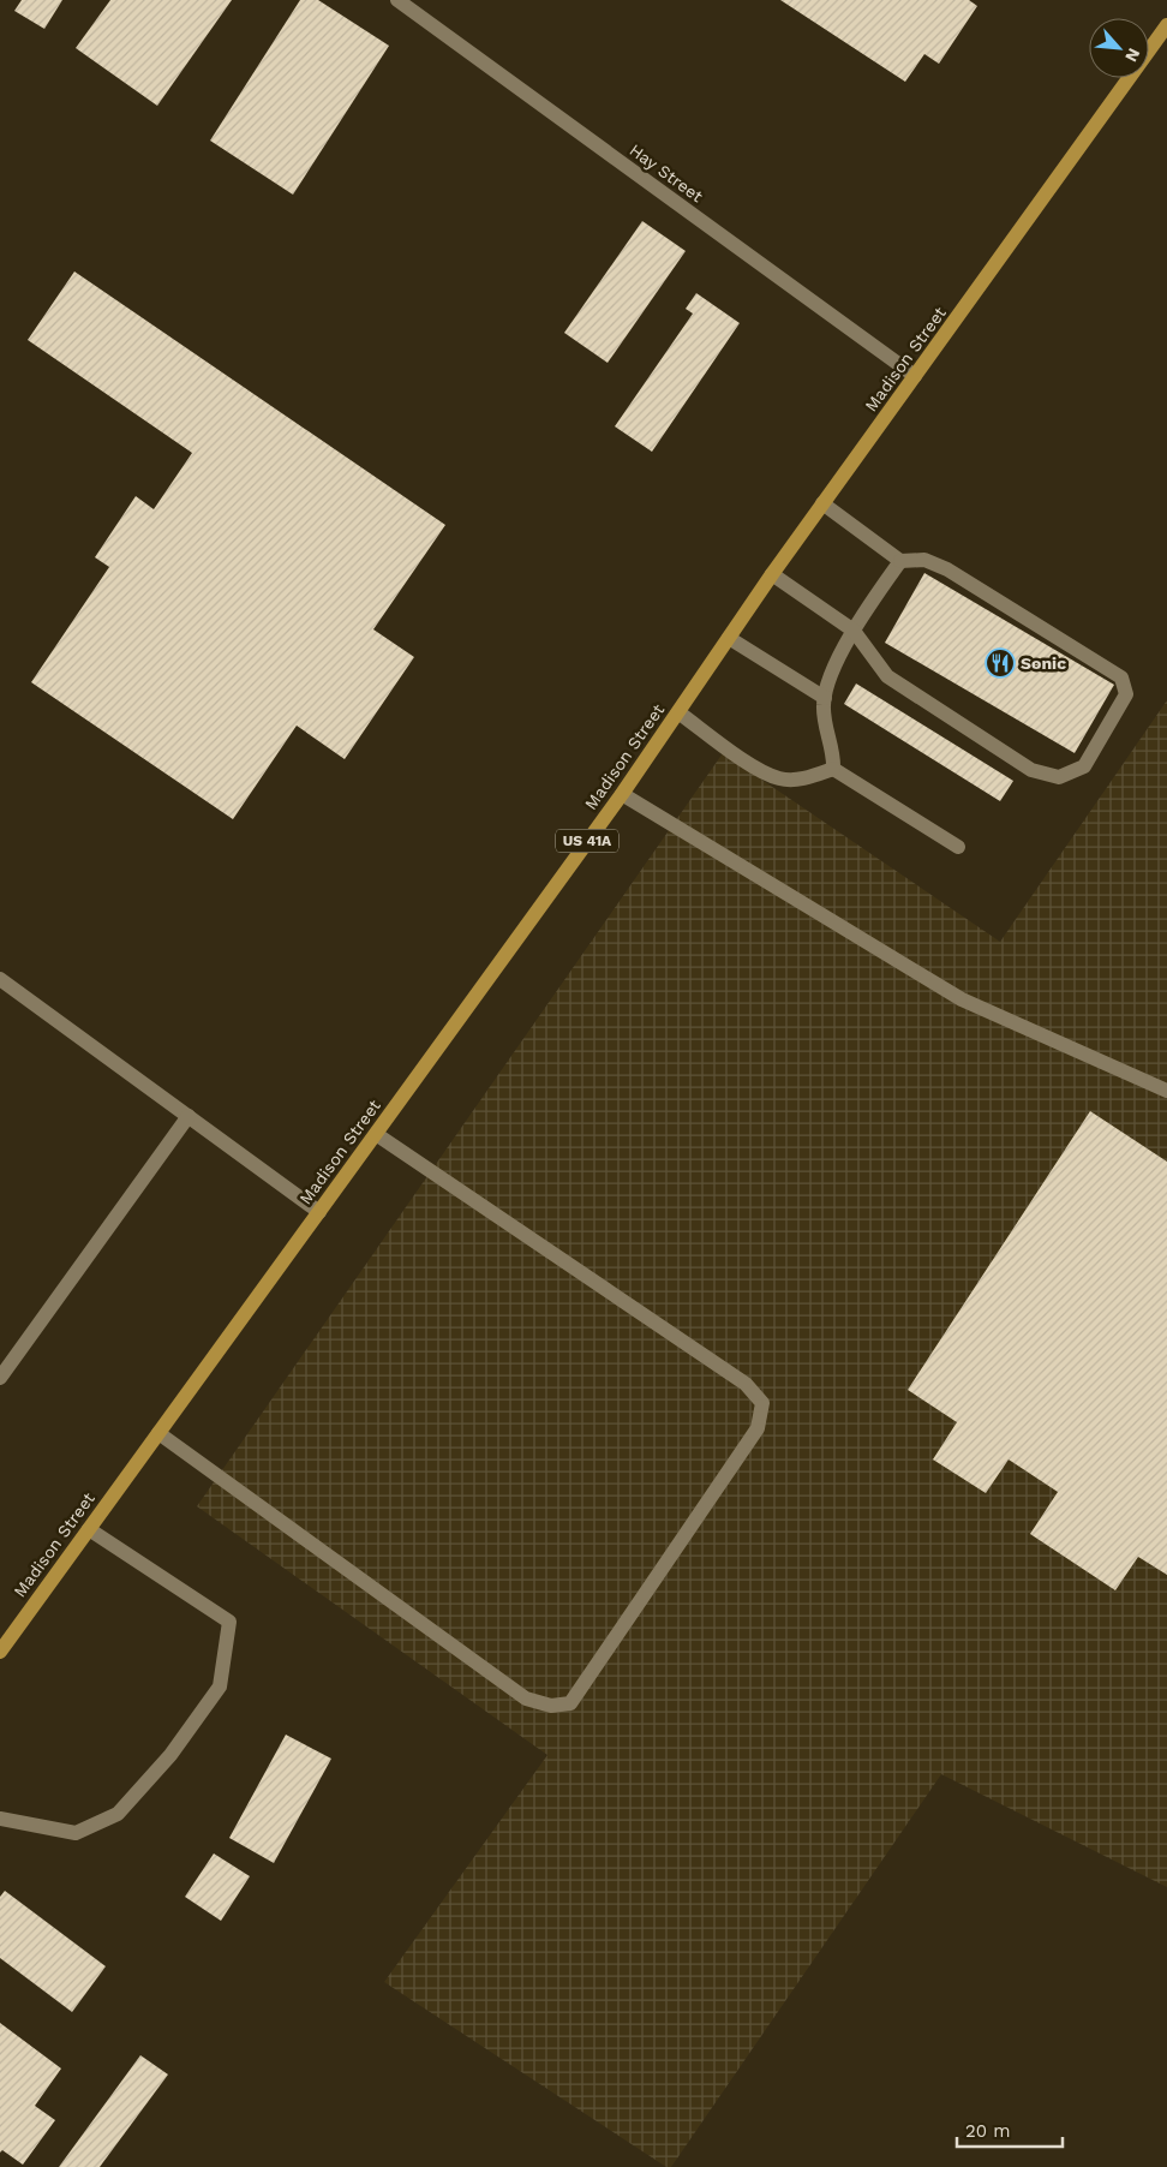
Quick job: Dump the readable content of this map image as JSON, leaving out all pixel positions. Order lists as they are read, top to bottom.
{
  "streets": {
    "main road": ["Madison Street", "US 41A"],
    "lane": ["Hay Street"]
  },
  "crossings": [
    ["Hay Street", "Madison Street"]
  ],
  "places": {
    "restaurant": ["Sonic"]
  },
  "scale_bar": "20 m",
  "north": "bottom right"
}
